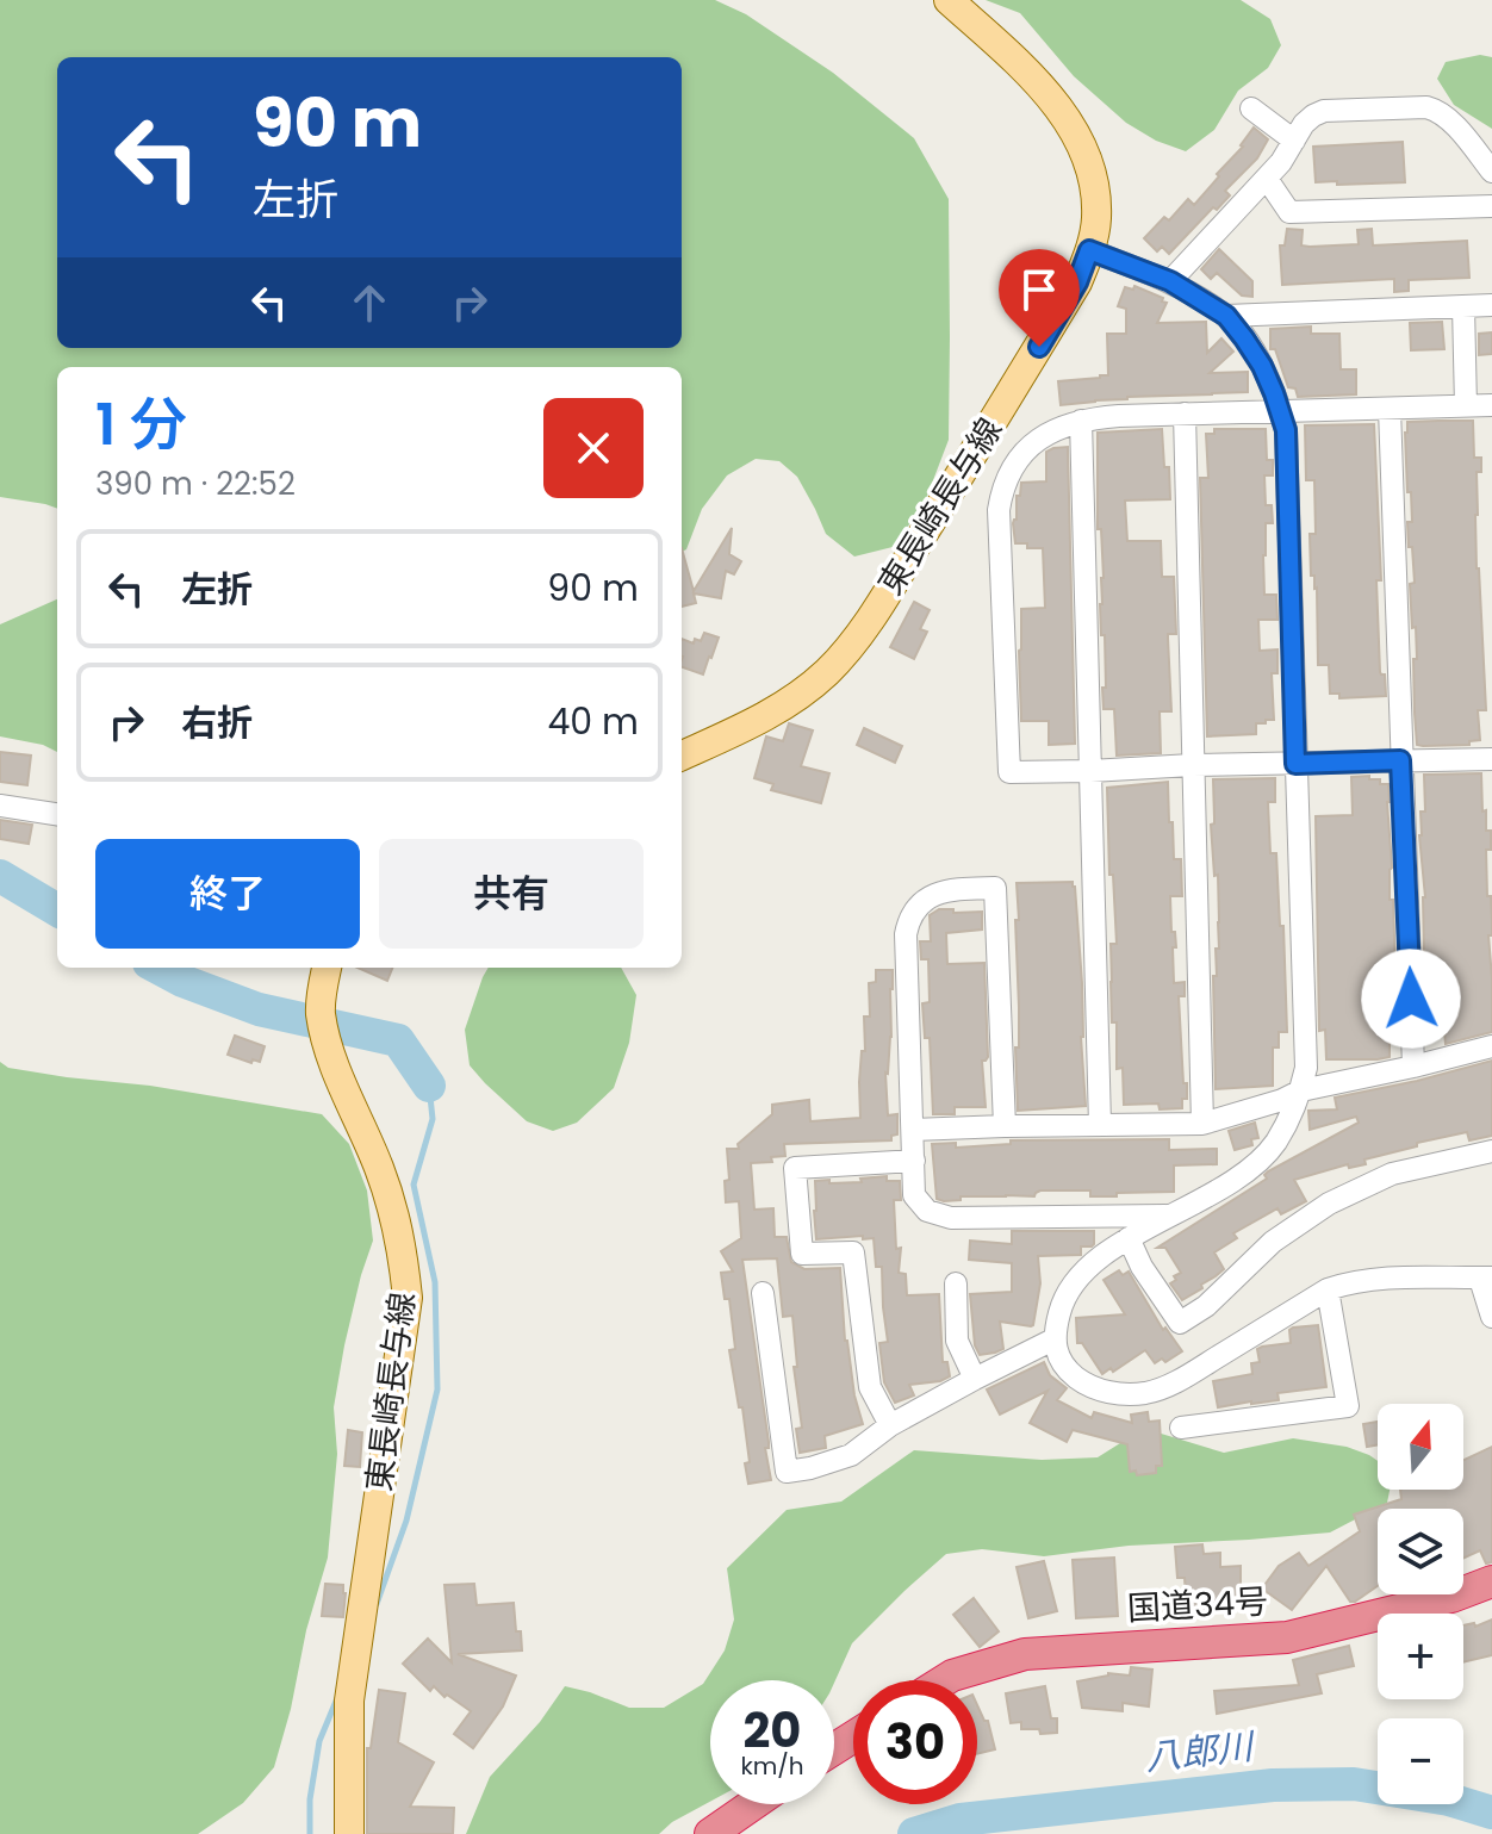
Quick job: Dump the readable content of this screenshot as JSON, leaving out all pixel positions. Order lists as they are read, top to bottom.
{
  "streets": {
    "highway": ["国道34号"],
    "main road": ["東長崎長与線"]
  },
  "water": ["八郎川"],
  "north": "top",
  "page": {
    "turn": ["90 m", "左折"],
    "heading": ["1 分", "390 m · 22:52"],
    "list": [
      {
        "name": "左折",
        "value": "90 m"
      },
      {
        "name": "右折",
        "value": "40 m"
      }
    ],
    "buttons": ["終了", "共有"],
    "map_buttons": ["+", "−"],
    "speed": "20 km/h",
    "limit": "30"
  }
}
